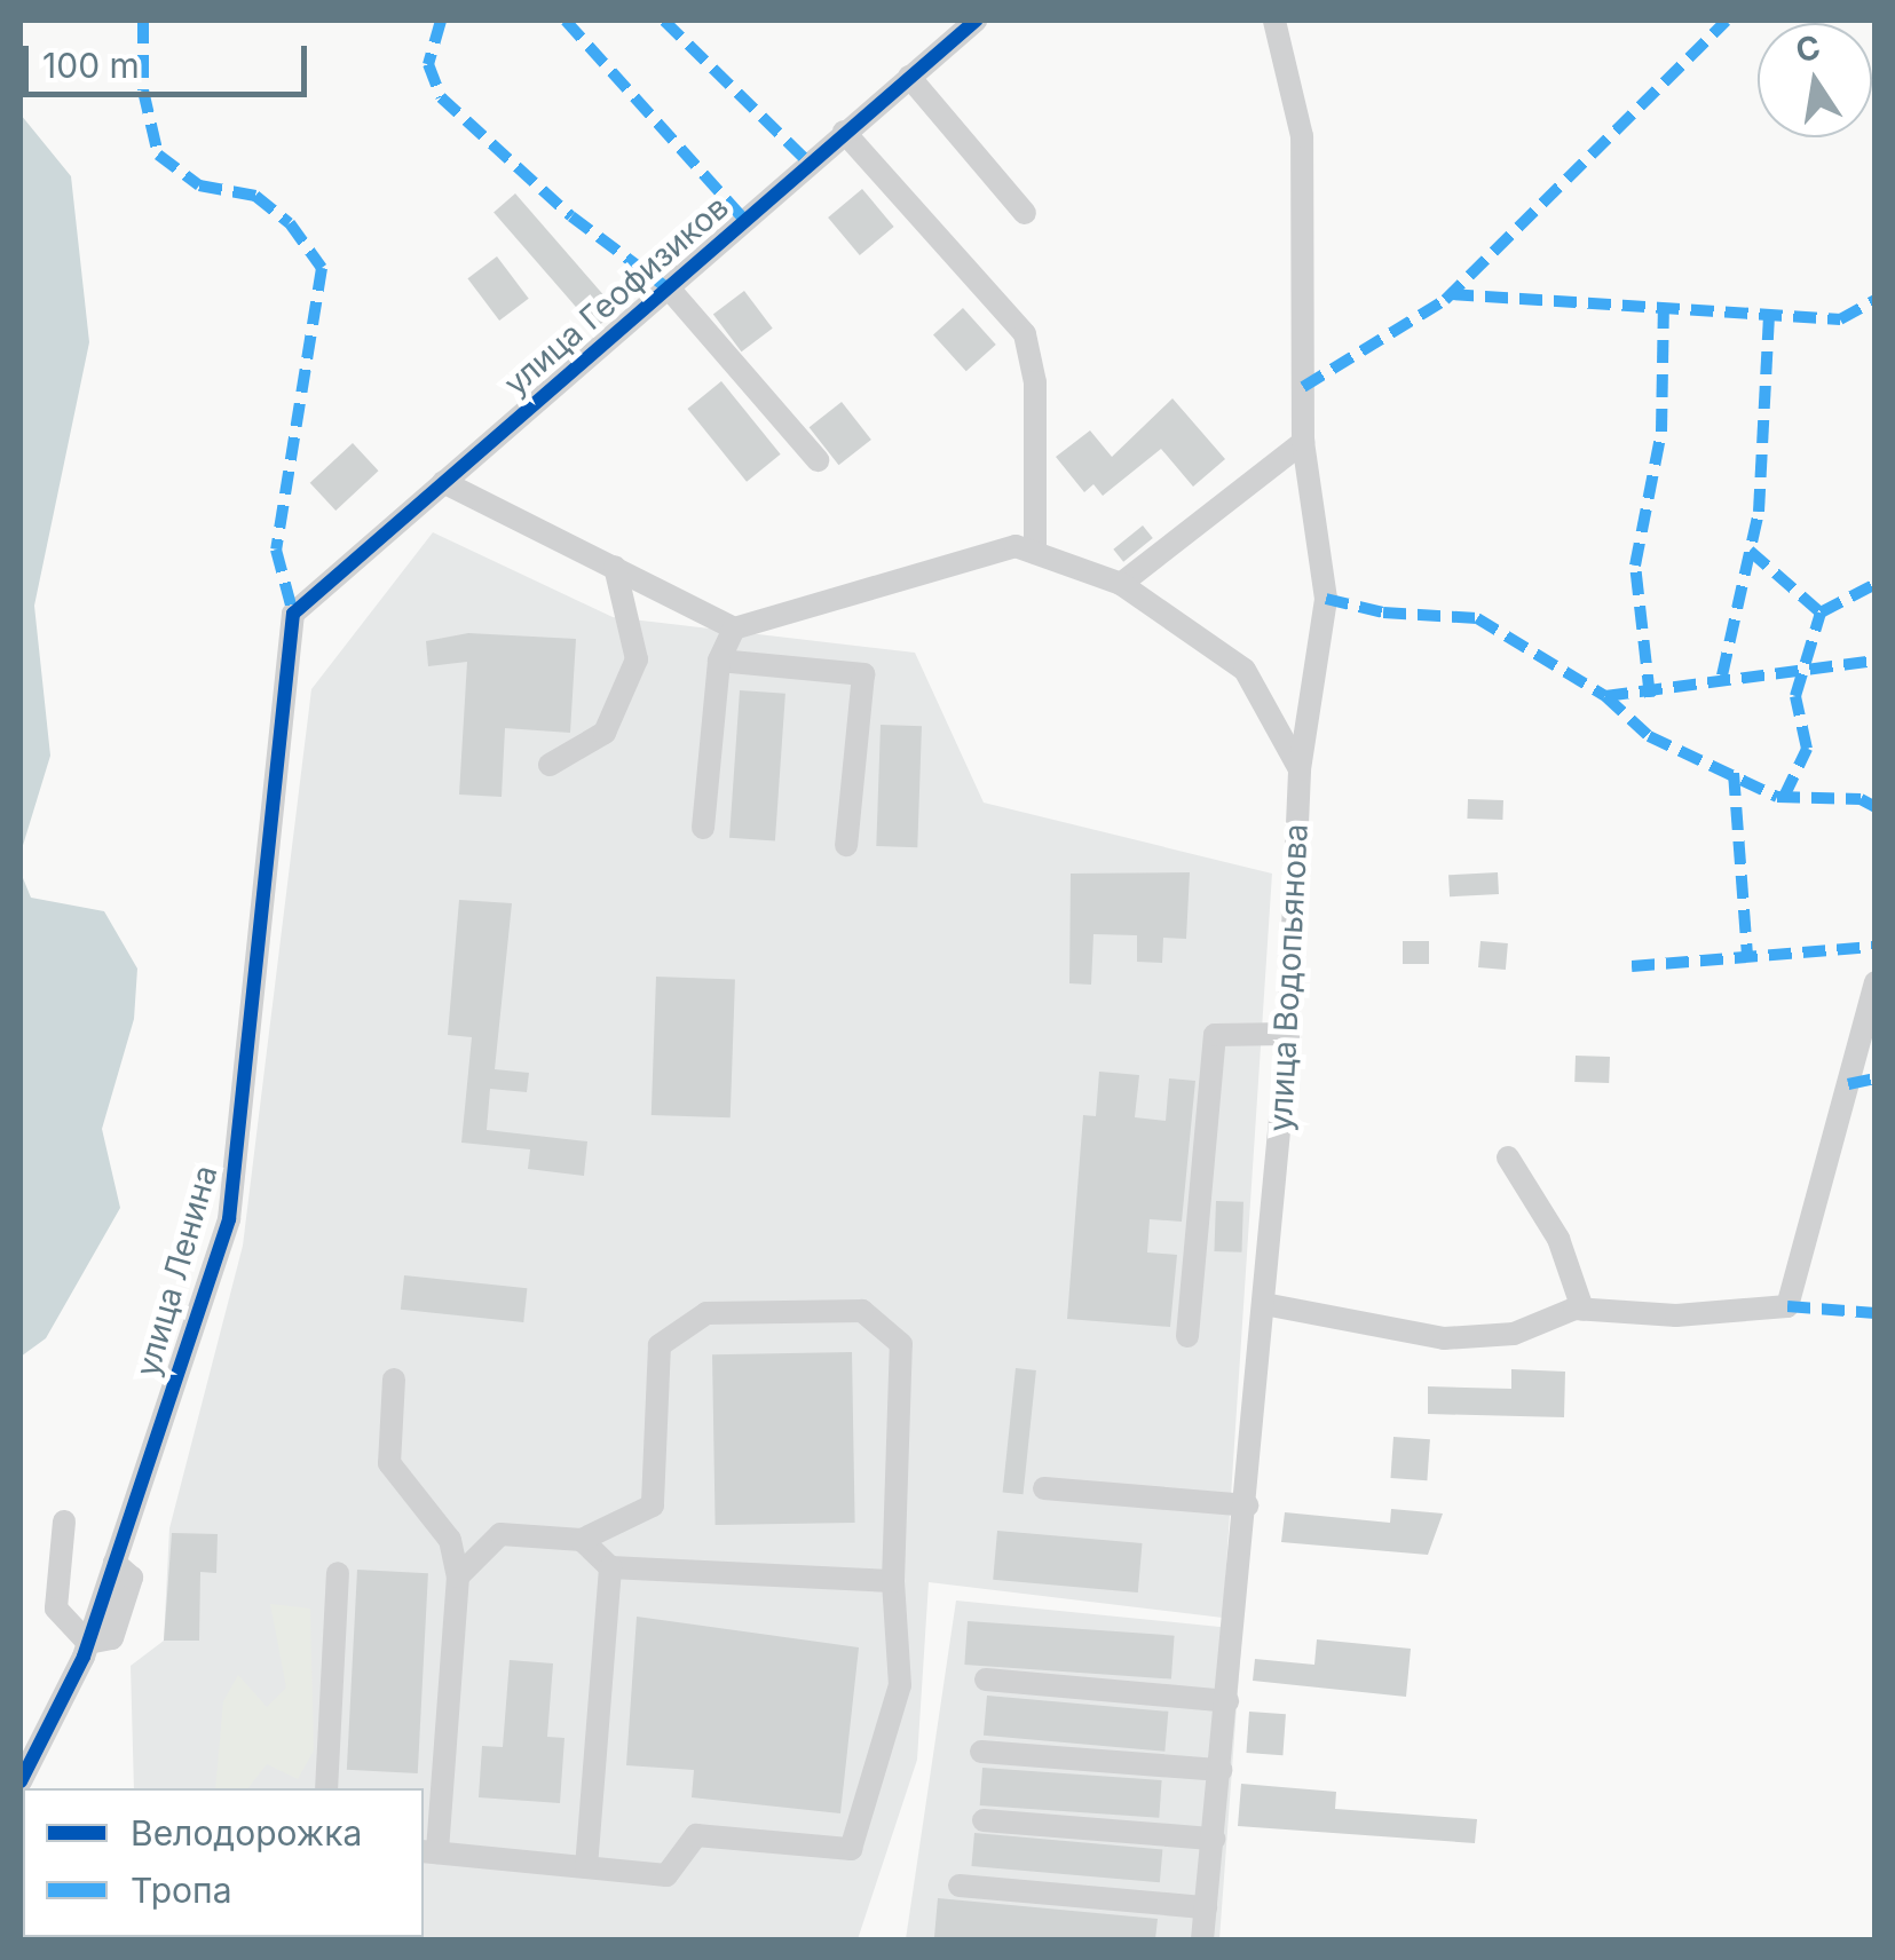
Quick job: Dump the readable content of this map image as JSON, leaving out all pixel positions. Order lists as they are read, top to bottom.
{
  "streets": {
    "street": ["улица Геофизиков", "улица Водопьянова", "улица Ленина"]
  },
  "crossings": [
    ["улица Геофизиков", "улица Ленина"]
  ],
  "legend": ["Велодорожка", "Тропа"],
  "scale_bar": "100 m",
  "north": "top"
}
